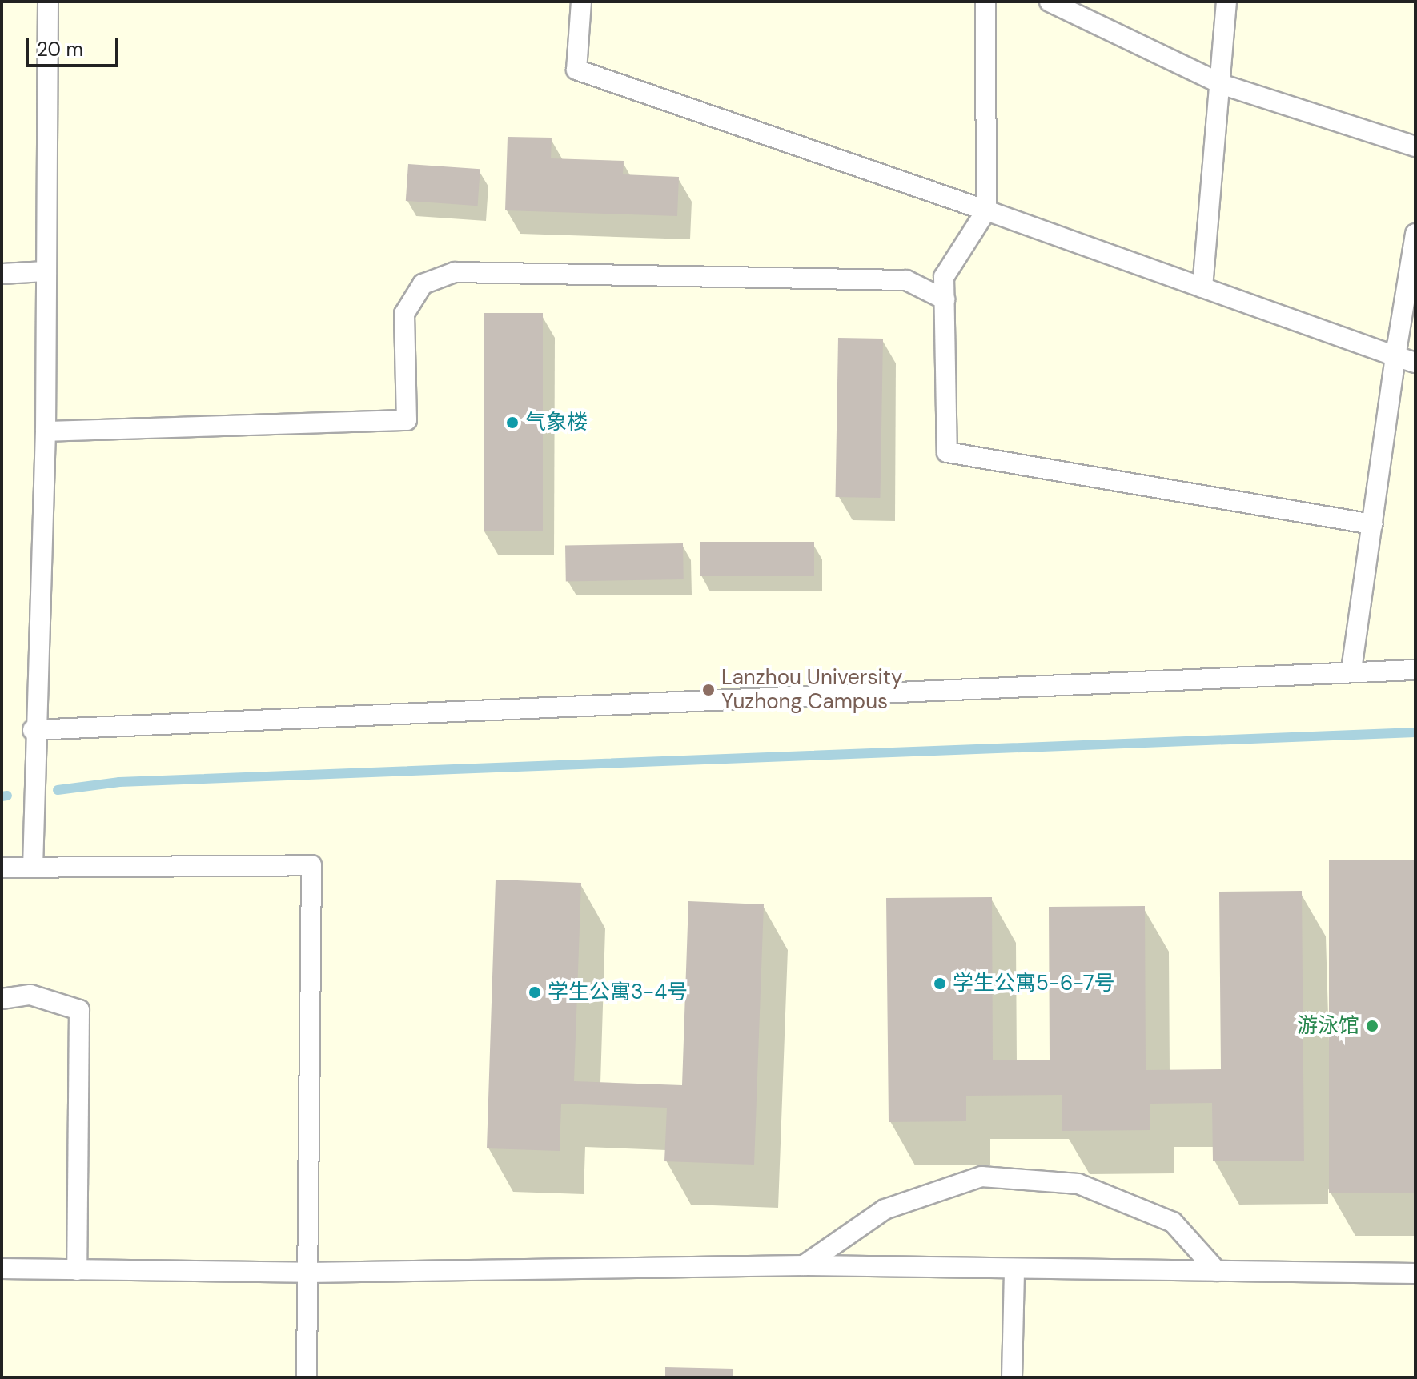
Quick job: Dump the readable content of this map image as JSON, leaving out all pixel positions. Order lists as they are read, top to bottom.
{
  "places": [
    "气象楼",
    "Lanzhou University Yuzhong Campus",
    "学生公寓5-6-7号",
    "学生公寓3-4号",
    "游泳馆"
  ],
  "scale_bar": "20 m"
}
